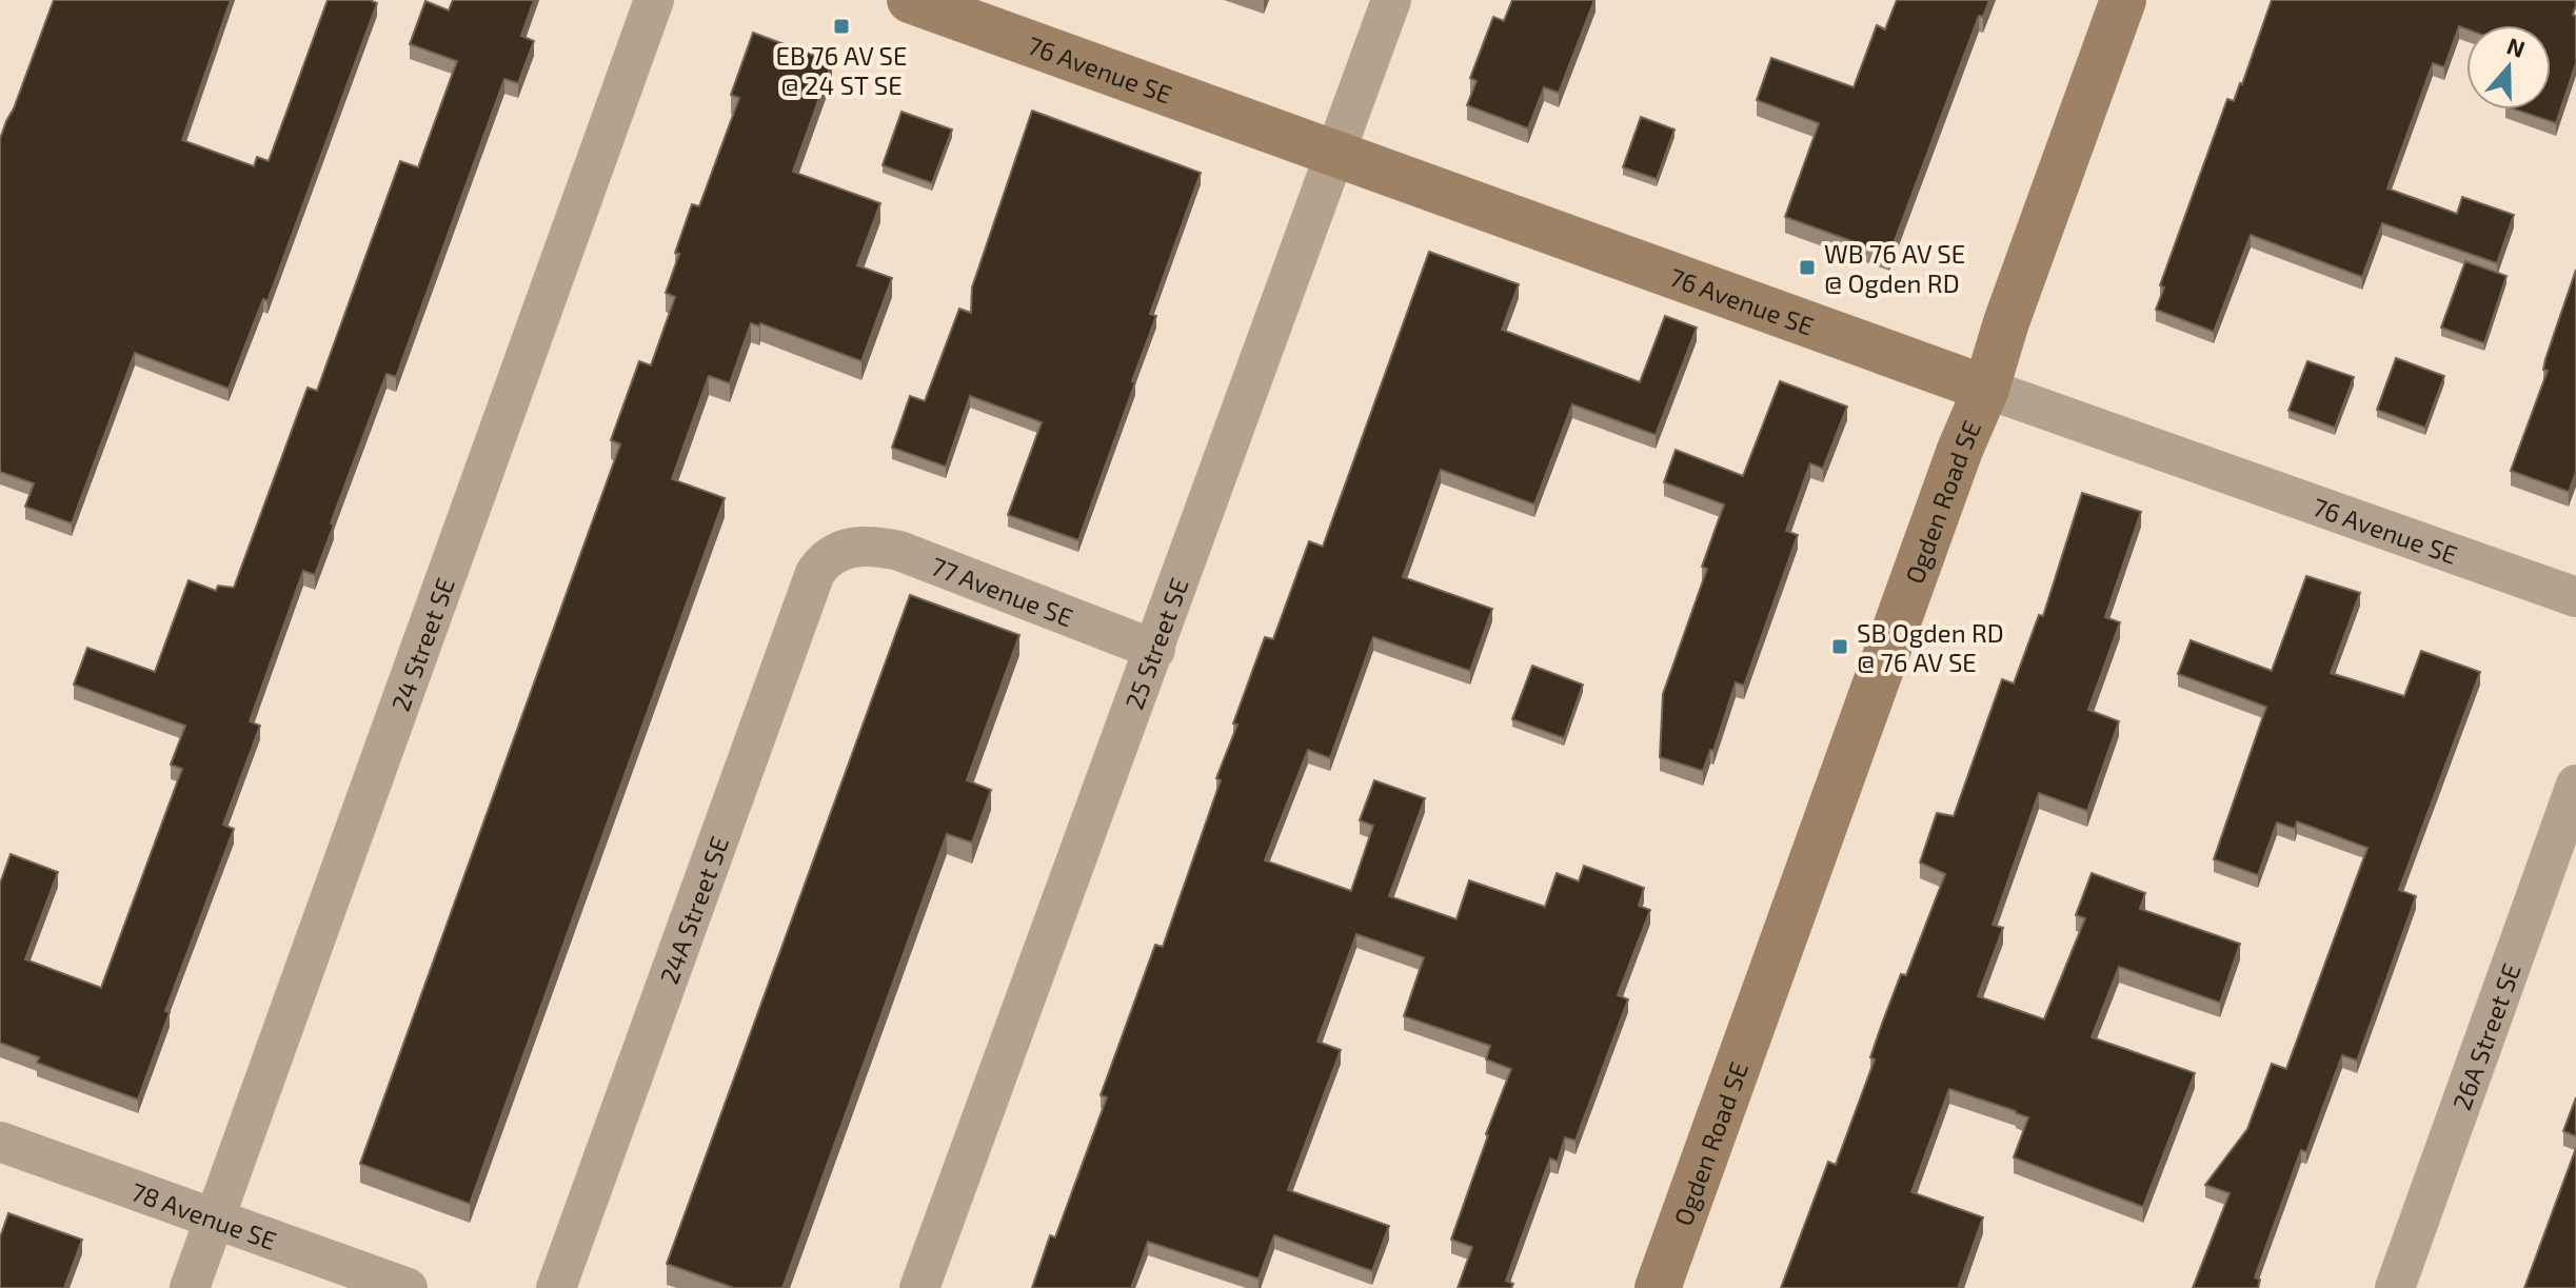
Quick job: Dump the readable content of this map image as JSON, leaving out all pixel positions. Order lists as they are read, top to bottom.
{
  "streets": {
    "street": [
      "76 Avenue SE",
      "Ogden Road SE",
      "77 Avenue SE",
      "24 Street SE",
      "25 Street SE",
      "24A Street SE",
      "26A Street SE",
      "78 Avenue SE"
    ]
  },
  "crossings": [
    ["76 Avenue SE", "Ogden Road SE"],
    ["76 Avenue SE", "25 Street SE"],
    ["77 Avenue SE", "25 Street SE"],
    ["77 Avenue SE", "24A Street SE"],
    ["24 Street SE", "78 Avenue SE"]
  ],
  "places": {
    "transit": ["EB 76 AV SE @ 24 ST SE", "WB 76 AV SE @ Ogden RD", "SB Ogden RD @ 76 AV SE"]
  },
  "north": "top"
}
